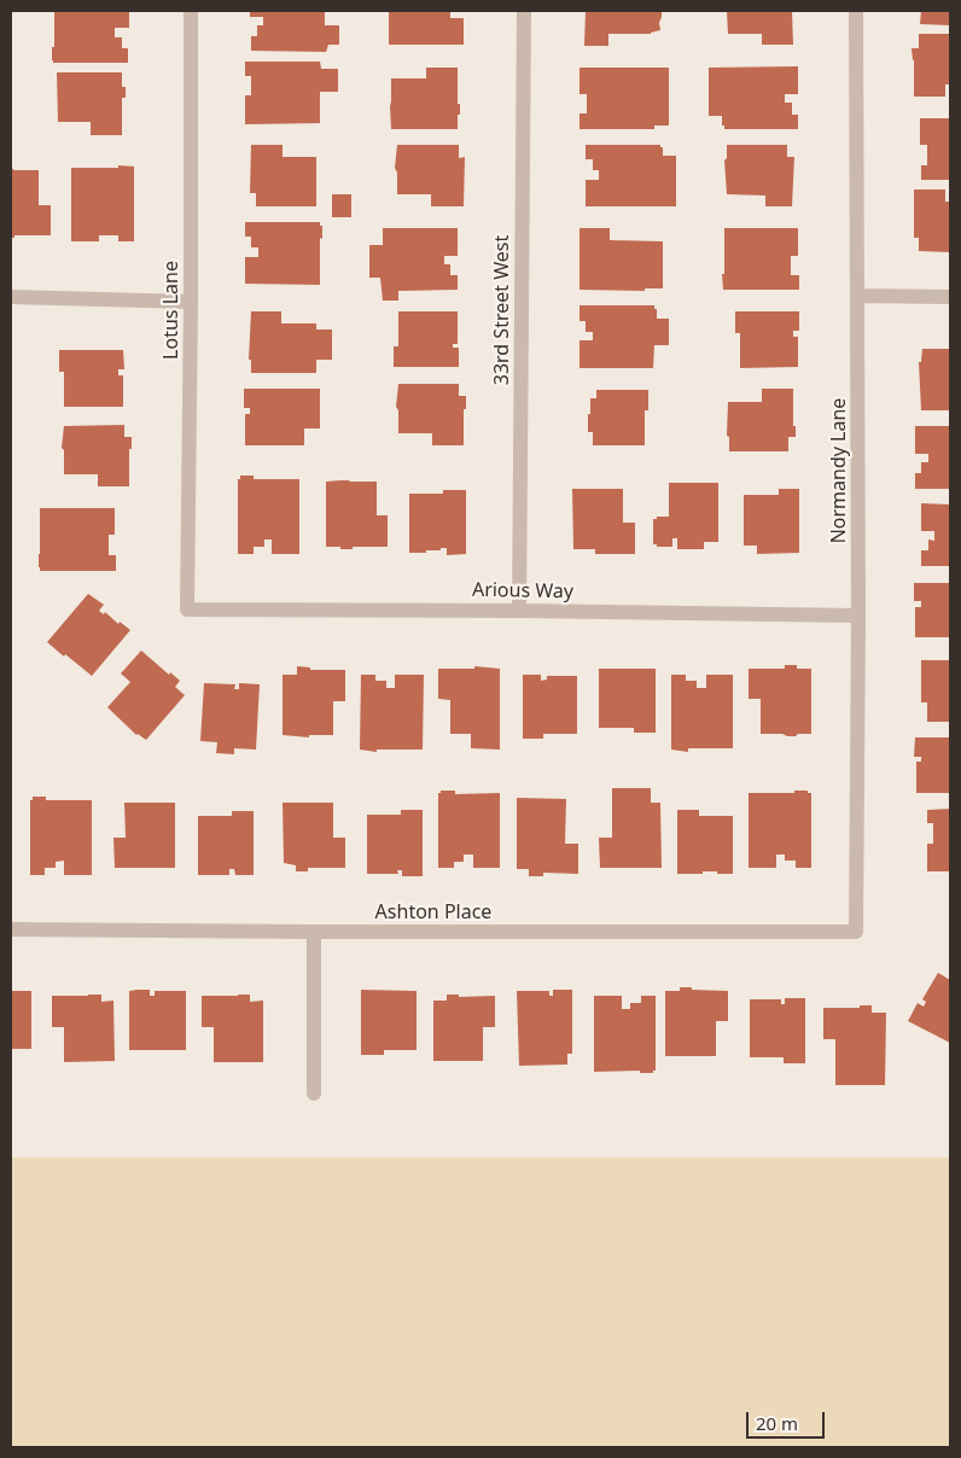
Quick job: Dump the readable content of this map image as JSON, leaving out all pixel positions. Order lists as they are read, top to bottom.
{
  "streets": {
    "street": [
      "Lotus Lane",
      "33rd Street West",
      "Normandy Lane",
      "Arious Way",
      "Ashton Place"
    ]
  },
  "crossings": [
    ["Lotus Lane", "Arious Way"],
    ["33rd Street West", "Arious Way"],
    ["Normandy Lane", "Arious Way"],
    ["Normandy Lane", "Ashton Place"]
  ],
  "scale_bar": "20 m"
}
